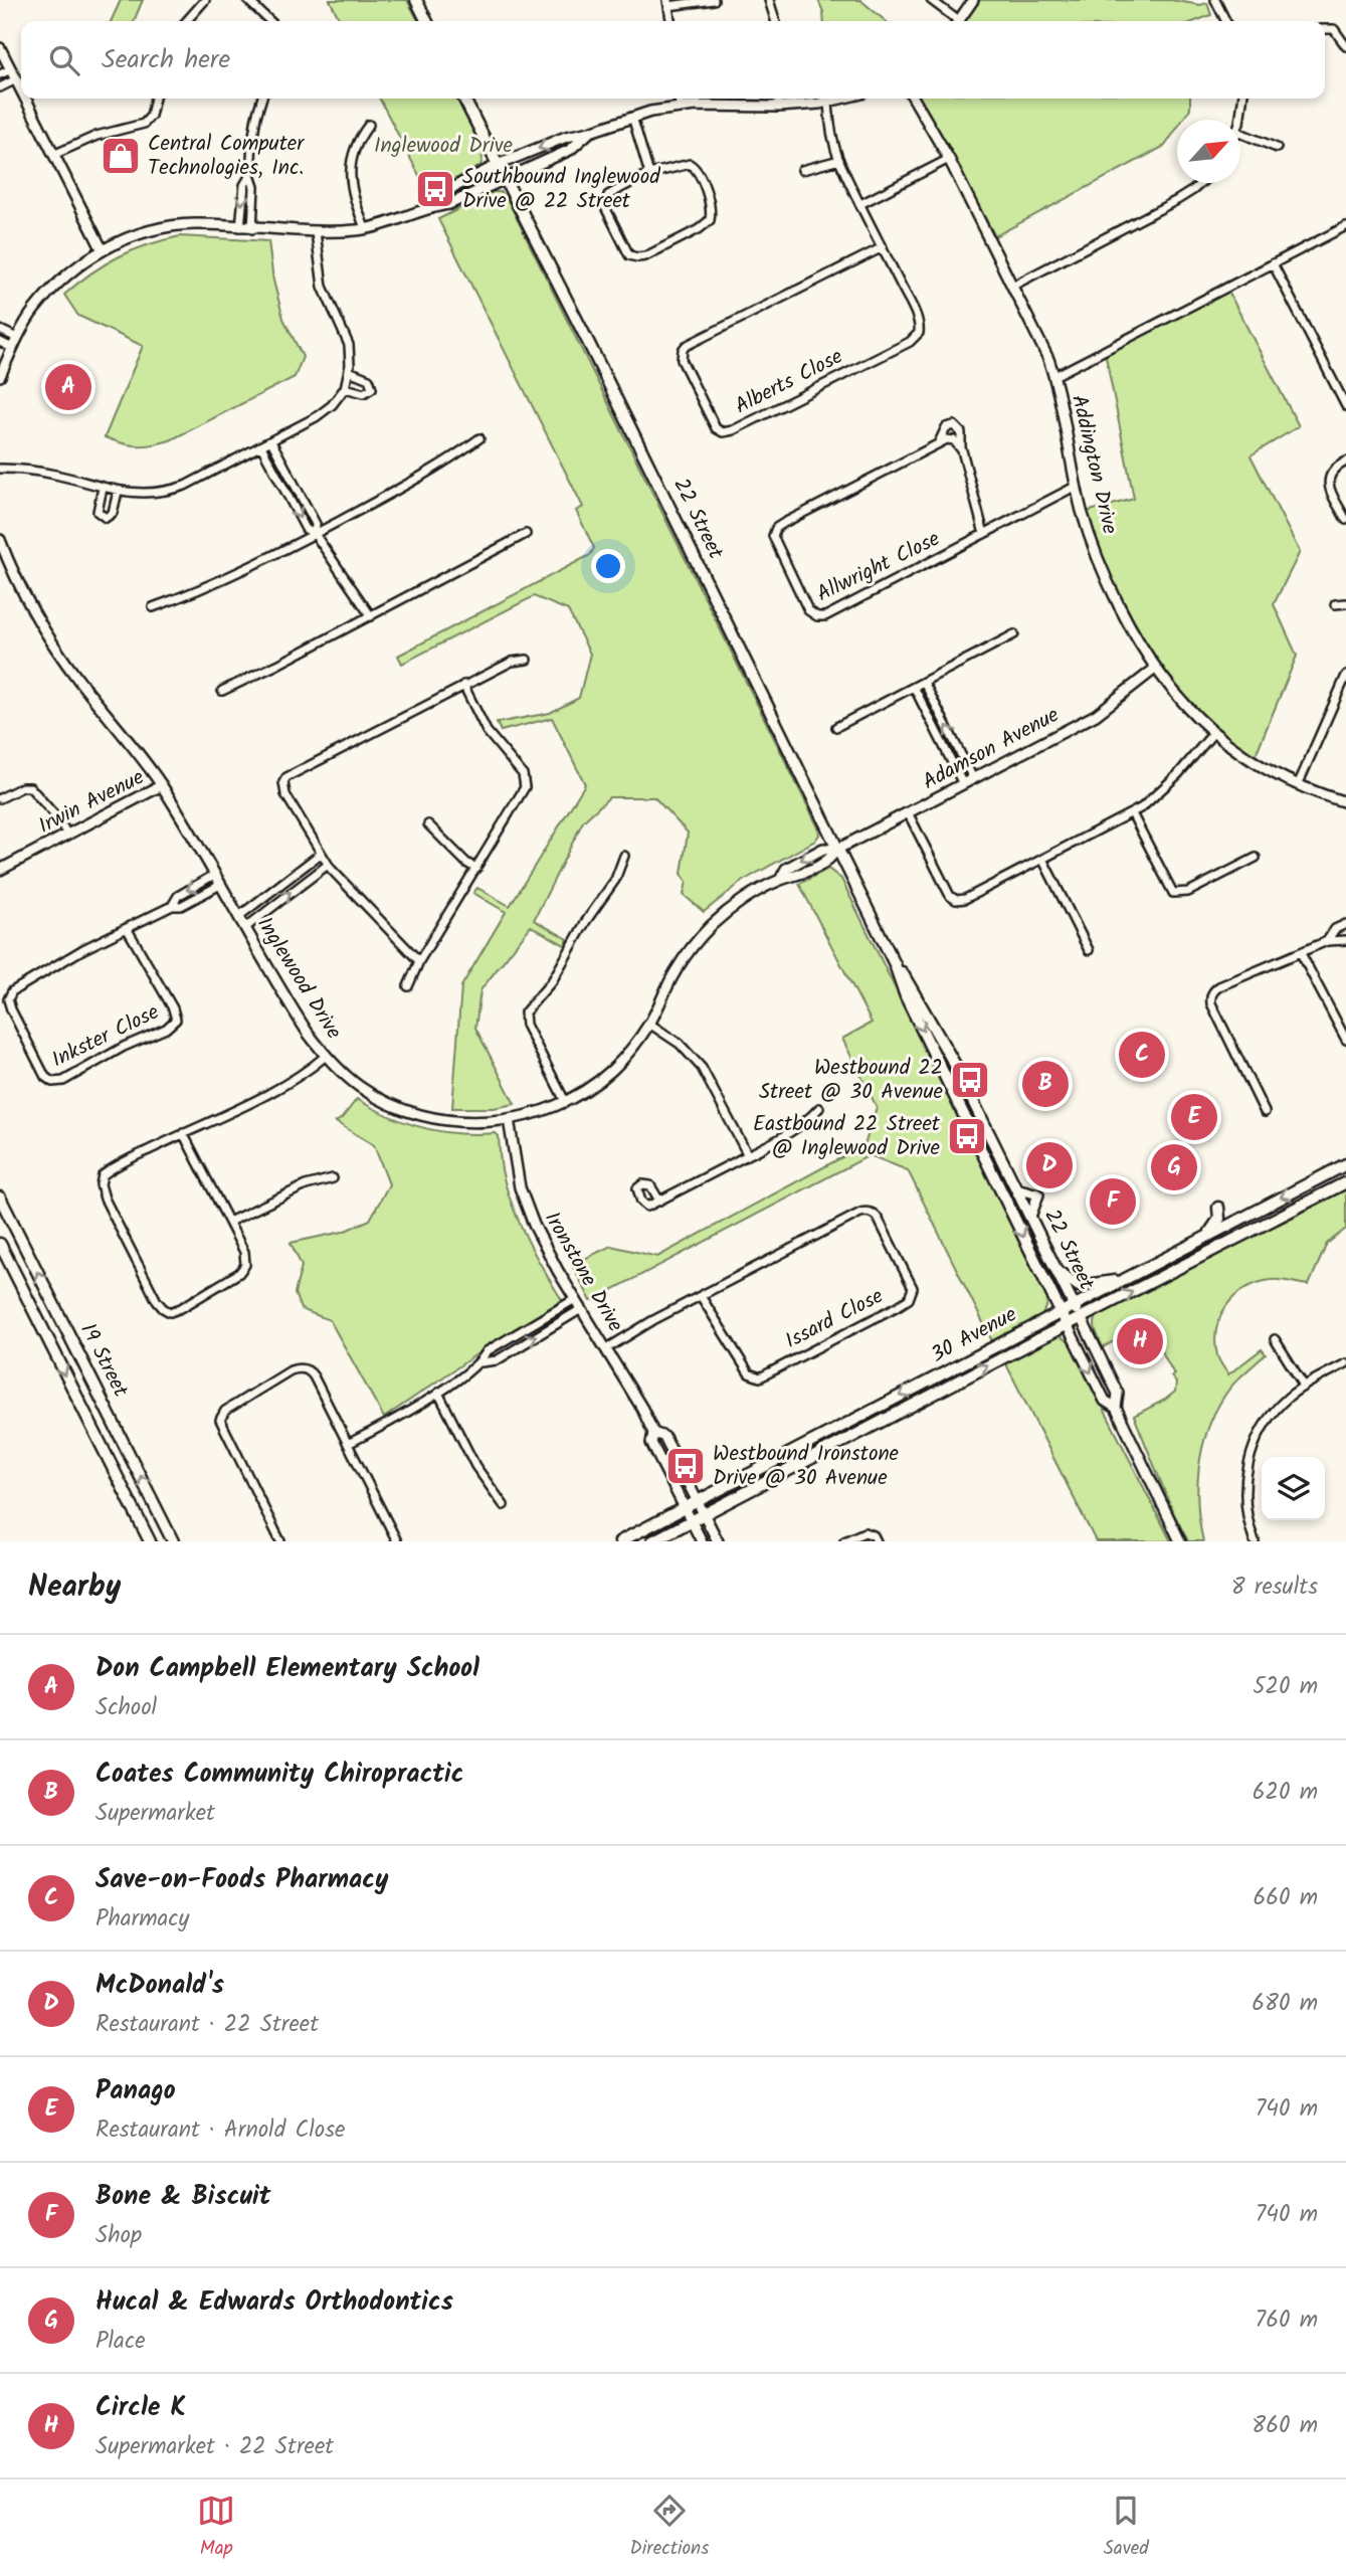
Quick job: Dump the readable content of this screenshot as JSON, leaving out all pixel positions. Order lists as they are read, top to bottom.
{
  "streets": {
    "main road": ["22 Street", "30 Avenue", "19 Street"],
    "street": [
      "Alberts Close",
      "Addington Drive",
      "Allwright Close",
      "Adamson Avenue",
      "Irwin Avenue",
      "Inglewood Drive",
      "Inkster Close",
      "Ironstone Drive",
      "Issard Close"
    ]
  },
  "crossings": [
    ["Addington Drive", "Allwright Close"],
    ["Addington Drive", "Adamson Avenue"],
    ["22 Street", "Adamson Avenue"],
    ["22 Street", "Inglewood Drive"],
    ["22 Street", "30 Avenue"],
    ["Adamson Avenue", "Inglewood Drive"],
    ["Irwin Avenue", "Inglewood Drive"],
    ["Inglewood Drive", "Inkster Close"],
    ["Inglewood Drive", "Ironstone Drive"],
    ["Ironstone Drive", "Issard Close"],
    ["Ironstone Drive", "30 Avenue"]
  ],
  "parks": ["Inglewood Drive"],
  "places": {
    "shop": ["Central Computer Technologies, Inc."],
    "bus stop": [
      "Southbound Inglewood Drive @ 22 Street",
      "Westbound 22 Street @ 30 Avenue",
      "Eastbound 22 Street @ Inglewood Drive",
      "Westbound Ironstone Drive @ 30 Avenue"
    ]
  },
  "north": "top right",
  "page": {
    "search": "Search here",
    "pins": [
      "A",
      "C",
      "B",
      "E",
      "D",
      "G",
      "F",
      "H"
    ],
    "heading": ["Nearby", "8 results"],
    "list": [
      {
        "mark": "A",
        "name": "Don Campbell Elementary School",
        "note": "School",
        "value": "520 m"
      },
      {
        "mark": "B",
        "name": "Coates Community Chiropractic",
        "note": "Supermarket",
        "value": "620 m"
      },
      {
        "mark": "C",
        "name": "Save-on-Foods Pharmacy",
        "note": "Pharmacy",
        "value": "660 m"
      },
      {
        "mark": "D",
        "name": "McDonald's",
        "note": "Restaurant · 22 Street",
        "value": "680 m"
      },
      {
        "mark": "E",
        "name": "Panago",
        "note": "Restaurant · Arnold Close",
        "value": "740 m"
      },
      {
        "mark": "F",
        "name": "Bone & Biscuit",
        "note": "Shop",
        "value": "740 m"
      },
      {
        "mark": "G",
        "name": "Hucal & Edwards Orthodontics",
        "note": "Place",
        "value": "760 m"
      },
      {
        "mark": "H",
        "name": "Circle K",
        "note": "Supermarket · 22 Street",
        "value": "860 m"
      }
    ],
    "nav": ["Map", "Directions", "Saved"]
  }
}
